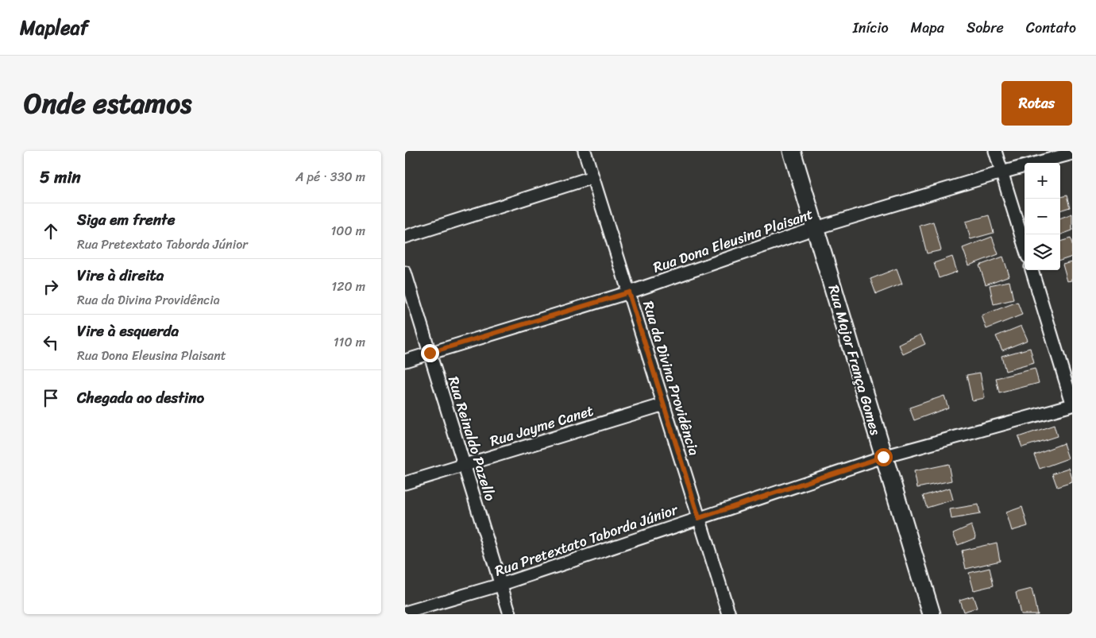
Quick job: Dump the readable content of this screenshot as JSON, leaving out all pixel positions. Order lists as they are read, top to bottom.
{
  "streets": {
    "main road": ["Rua Major França Gomes"],
    "street": [
      "Rua Dona Eleusina Plaisant",
      "Rua da Divina Providência",
      "Rua Jayme Canet",
      "Rua Reinaldo Pazello",
      "Rua Pretextato Taborda Júnior"
    ]
  },
  "crossings": [
    ["Rua Dona Eleusina Plaisant", "Rua Major França Gomes"],
    ["Rua Dona Eleusina Plaisant", "Rua da Divina Providência"],
    ["Rua Dona Eleusina Plaisant", "Rua Reinaldo Pazello"],
    ["Rua Major França Gomes", "Rua Pretextato Taborda Júnior"],
    ["Rua da Divina Providência", "Rua Jayme Canet"],
    ["Rua da Divina Providência", "Rua Pretextato Taborda Júnior"],
    ["Rua Jayme Canet", "Rua Reinaldo Pazello"],
    ["Rua Reinaldo Pazello", "Rua Pretextato Taborda Júnior"]
  ],
  "page": {
    "header": "Mapleaf",
    "nav": [
      "Início",
      "Mapa",
      "Sobre",
      "Contato"
    ],
    "title": "Onde estamos",
    "buttons": "Rotas",
    "heading": ["5 min", "A pé · 330 m"],
    "map_buttons": ["+", "−"],
    "list": [
      ["Siga em frente", "Rua Pretextato Taborda Júnior", "100 m"],
      ["Vire à direita", "Rua da Divina Providência", "120 m"],
      ["Vire à esquerda", "Rua Dona Eleusina Plaisant", "110 m"],
      "Chegada ao destino"
    ]
  }
}
